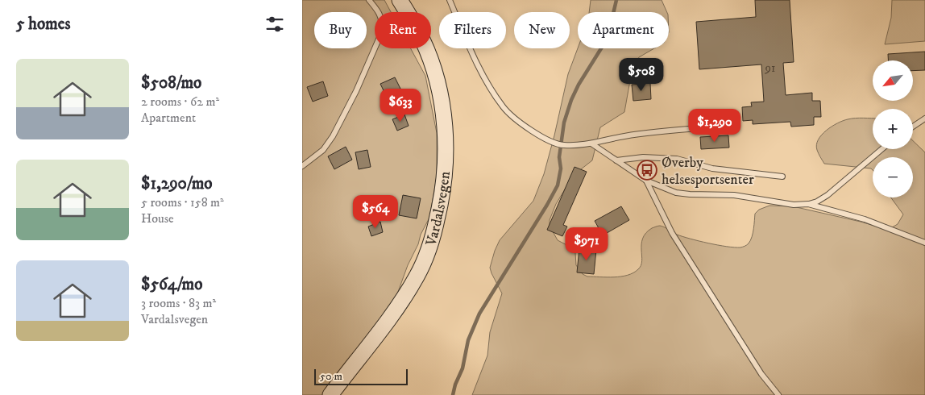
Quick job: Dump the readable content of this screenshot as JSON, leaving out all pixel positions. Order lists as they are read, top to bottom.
{
  "streets": {
    "main road": ["Vardalsvegen"]
  },
  "places": {
    "bus stop": ["Øverby helsesportsenter"]
  },
  "house_numbers": ["91"],
  "scale_bar": "50 m",
  "north": "bottom left",
  "page": {
    "heading": "5 homes",
    "chip": [
      "Buy",
      "Rent",
      "Filters",
      "New",
      "Apartment"
    ],
    "list": [
      {
        "name": "$508/mo",
        "note": "2 rooms · 62 m² · Apartment"
      },
      {
        "name": "$1,290/mo",
        "note": "5 rooms · 158 m² · House"
      },
      {
        "name": "$564/mo",
        "note": "3 rooms · 83 m² · Vardalsvegen"
      }
    ],
    "price": [
      "$508",
      "$633",
      "$1,290",
      "$564",
      "$971"
    ],
    "map_buttons": ["+", "−"],
    "scale": "50 m"
  }
}
